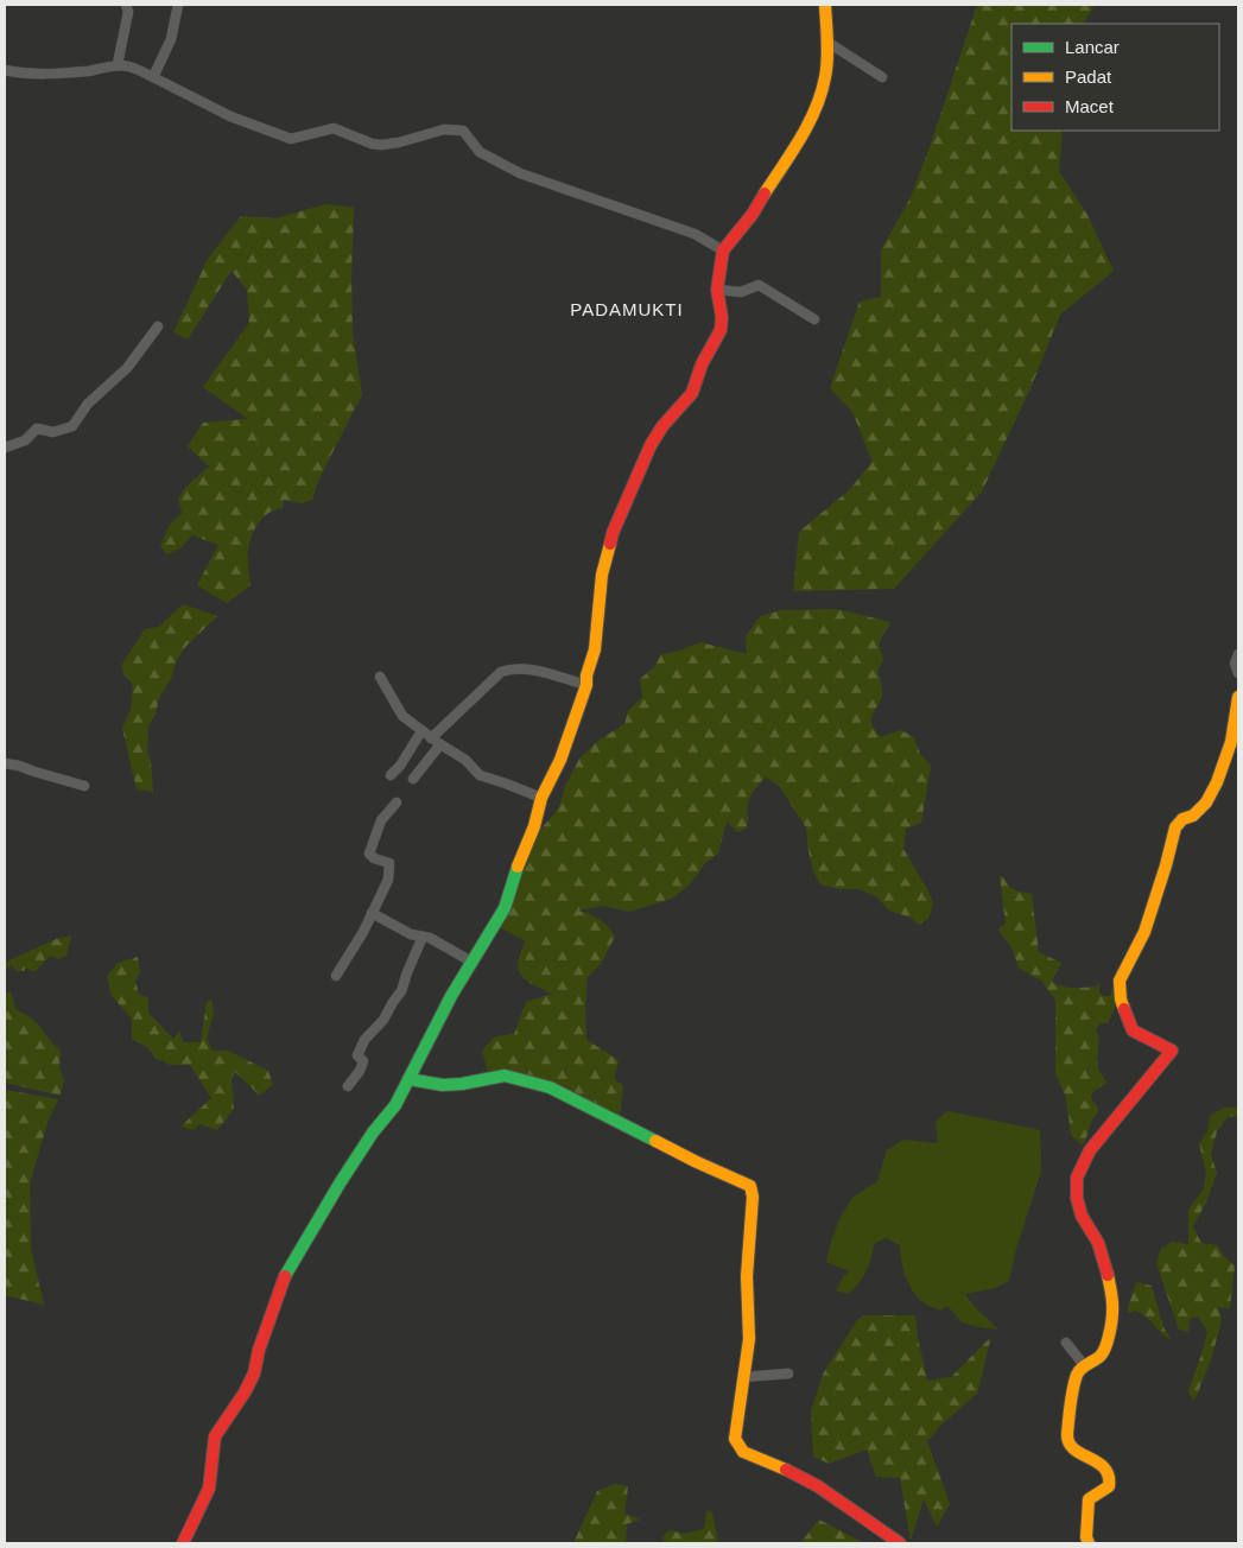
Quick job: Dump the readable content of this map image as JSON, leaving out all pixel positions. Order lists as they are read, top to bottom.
{
  "districts": ["PADAMUKTI"],
  "legend": ["Lancar", "Padat", "Macet"]
}
